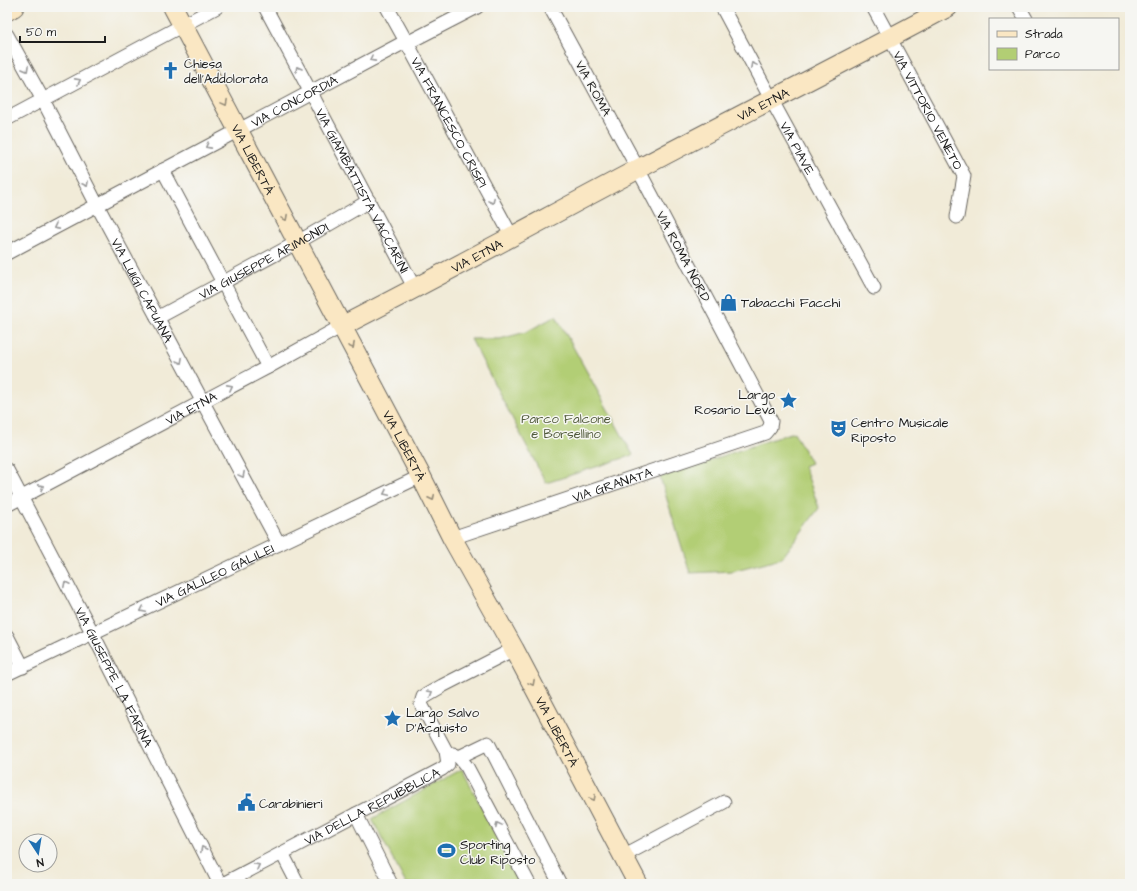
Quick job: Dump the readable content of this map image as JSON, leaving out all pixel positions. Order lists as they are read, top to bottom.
{
  "streets": {
    "street": [
      "VIA ROMA",
      "VIA CONCORDIA",
      "VIA ETNA",
      "VIA VITTORIO VENETO",
      "VIA FRANCESCO CRISPI",
      "VIA PIAVE",
      "VIA LIBERTÀ",
      "VIA GIAMBATTISTA VACCARINI",
      "VIA ROMA NORD",
      "VIA GIUSEPPE ARIMONDI",
      "VIA LUIGI CAPUANA",
      "VIA GRANATA",
      "VIA GALILEO GALILEI",
      "VIA GIUSEPPE LA FARINA",
      "VIA DELLA REPUBBLICA"
    ]
  },
  "crossings": [
    ["VIA ROMA", "VIA ETNA"],
    ["VIA ROMA", "VIA ROMA NORD"],
    ["VIA CONCORDIA", "VIA FRANCESCO CRISPI"],
    ["VIA CONCORDIA", "VIA LIBERTÀ"],
    ["VIA CONCORDIA", "VIA GIAMBATTISTA VACCARINI"],
    ["VIA CONCORDIA", "VIA LUIGI CAPUANA"],
    ["VIA ETNA", "VIA VITTORIO VENETO"],
    ["VIA ETNA", "VIA FRANCESCO CRISPI"],
    ["VIA ETNA", "VIA PIAVE"],
    ["VIA ETNA", "VIA LIBERTÀ"],
    ["VIA ETNA", "VIA GIAMBATTISTA VACCARINI"],
    ["VIA ETNA", "VIA ROMA NORD"],
    ["VIA ETNA", "VIA LUIGI CAPUANA"],
    ["VIA ETNA", "VIA GIUSEPPE LA FARINA"],
    ["VIA LIBERTÀ", "VIA GIUSEPPE ARIMONDI"],
    ["VIA LIBERTÀ", "VIA GRANATA"],
    ["VIA LIBERTÀ", "VIA GALILEO GALILEI"],
    ["VIA LIBERTÀ", "VIA DELLA REPUBBLICA"],
    ["VIA GIAMBATTISTA VACCARINI", "VIA GIUSEPPE ARIMONDI"],
    ["VIA ROMA NORD", "VIA GRANATA"],
    ["VIA GIUSEPPE ARIMONDI", "VIA LUIGI CAPUANA"],
    ["VIA LUIGI CAPUANA", "VIA GALILEO GALILEI"],
    ["VIA GALILEO GALILEI", "VIA GIUSEPPE LA FARINA"],
    ["VIA GIUSEPPE LA FARINA", "VIA DELLA REPUBBLICA"]
  ],
  "one_way": [
    "VIA CONCORDIA",
    "VIA FRANCESCO CRISPI",
    "VIA LUIGI CAPUANA",
    "VIA GALILEO GALILEI",
    "VIA GIUSEPPE LA FARINA",
    "VIA DELLA REPUBBLICA"
  ],
  "parks": ["Parco Falcone e Borsellino"],
  "places": {
    "church": ["Chiesa dell'Addolorata"],
    "shop": ["Tabacchi Facchi"],
    "place": ["Largo Rosario Leva", "Largo Salvo D'Acquisto"],
    "theatre": ["Centro Musicale Riposto"],
    "public building": ["Carabinieri"],
    "sports": ["Sporting Club Riposto"]
  },
  "legend": ["Strada", "Parco"],
  "scale_bar": "50 m",
  "north": "bottom"
}
